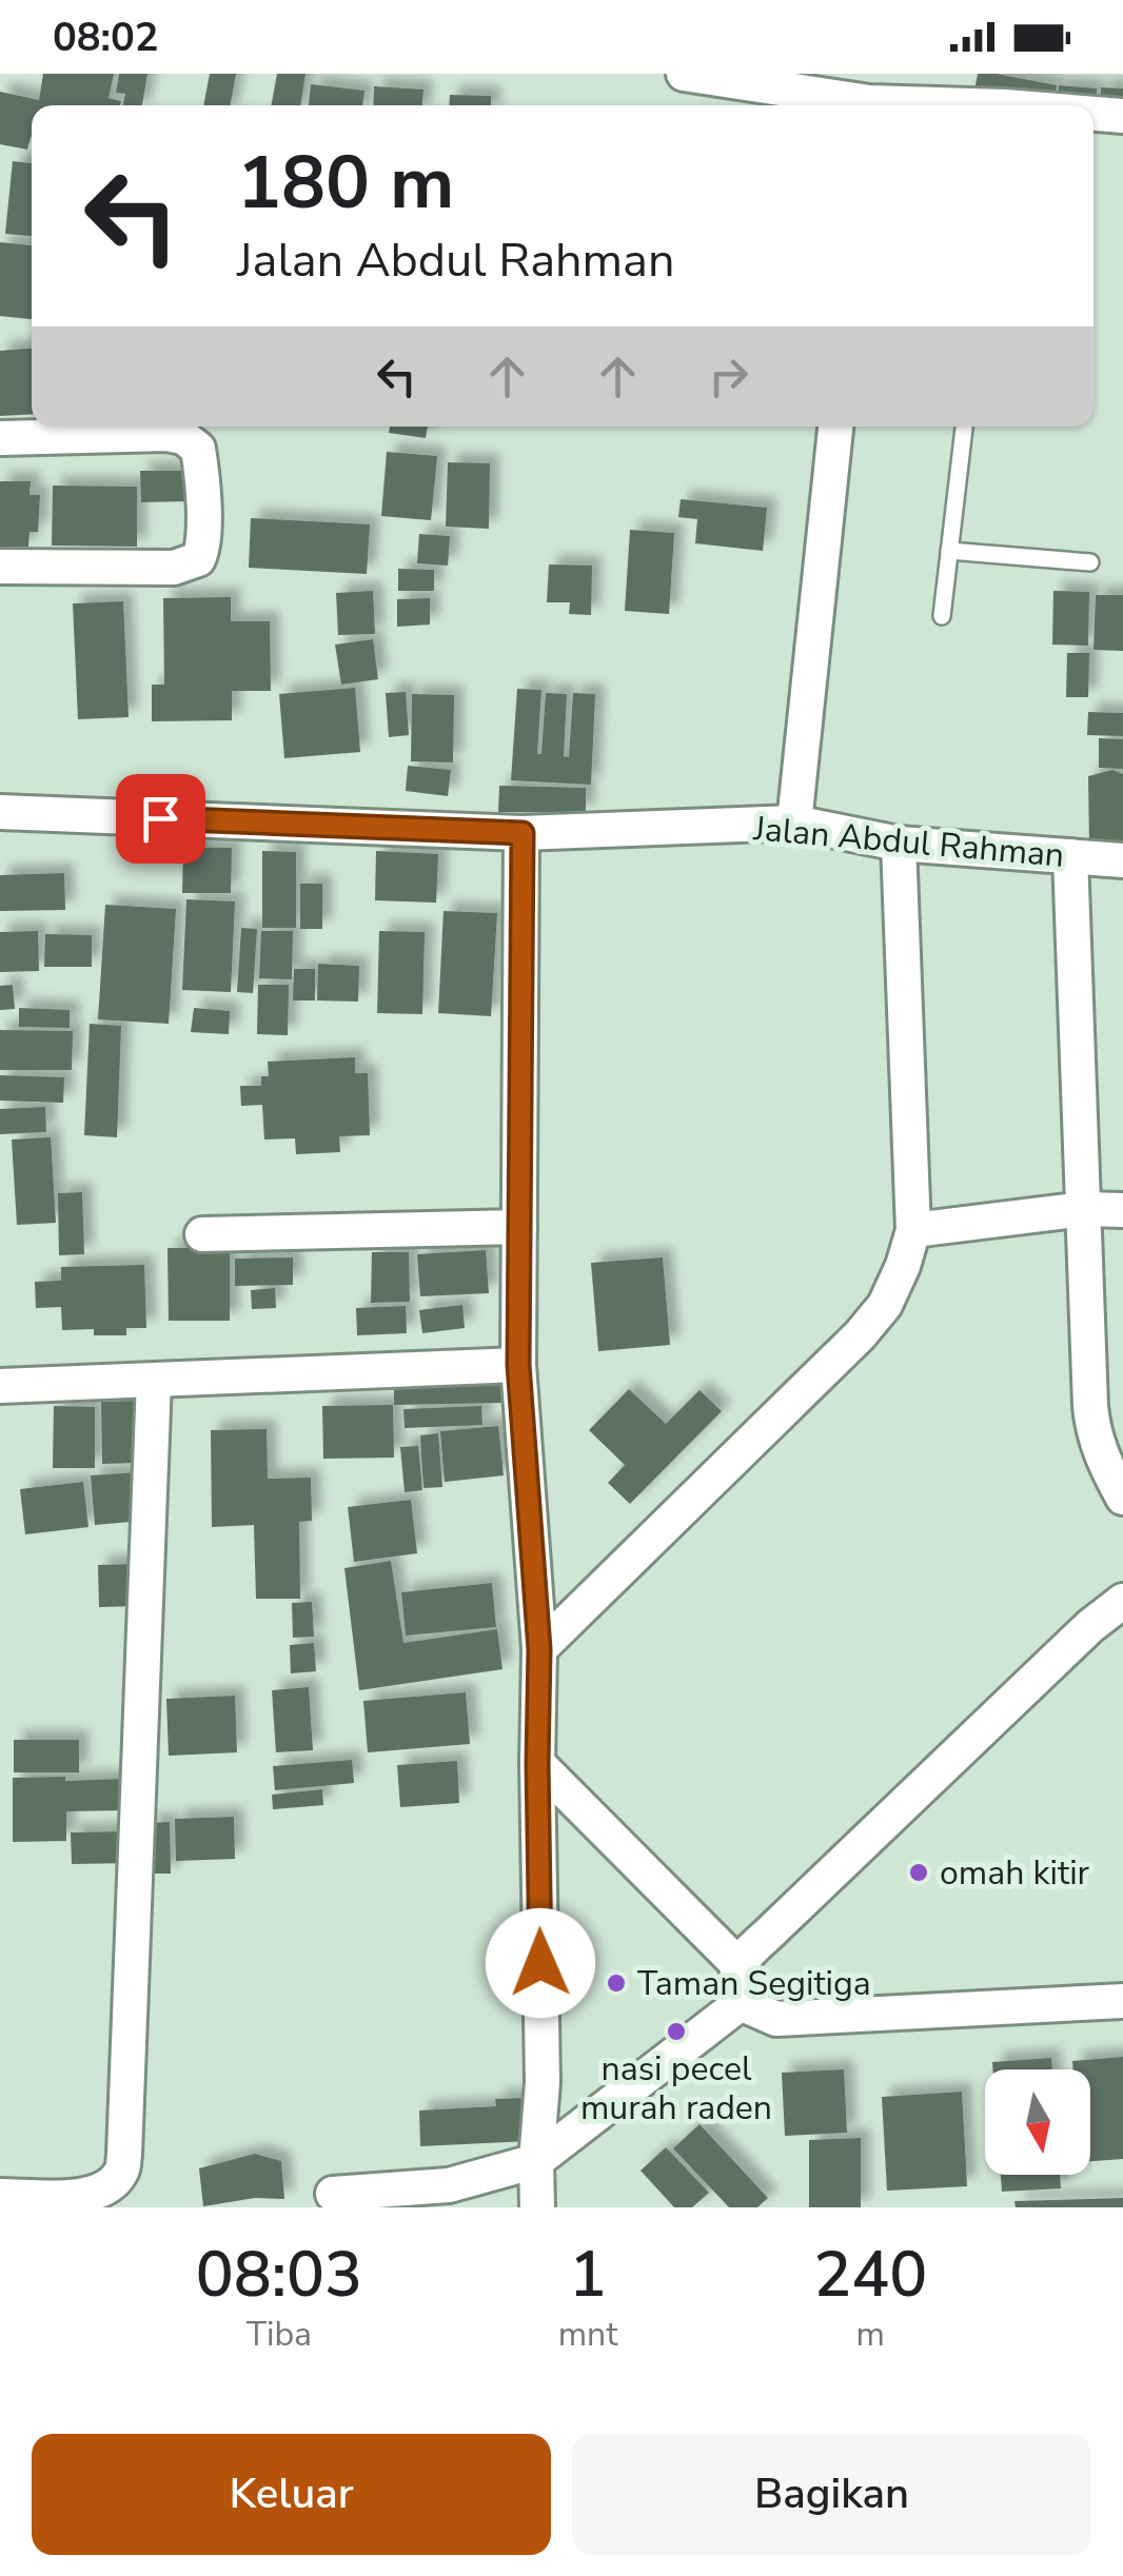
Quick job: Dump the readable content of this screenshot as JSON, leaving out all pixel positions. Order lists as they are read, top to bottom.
{
  "streets": {
    "street": ["Jalan Abdul Rahman"]
  },
  "places": ["omah kitir", "Taman Segitiga", "nasi pecel murah raden"],
  "north": "bottom",
  "page": {
    "status": "08:02",
    "turn": ["180 m", "Jalan Abdul Rahman"],
    "eta": [
      "08:03",
      "Tiba",
      "1",
      "mnt",
      "240",
      "m"
    ],
    "buttons": ["Keluar", "Bagikan"]
  }
}
